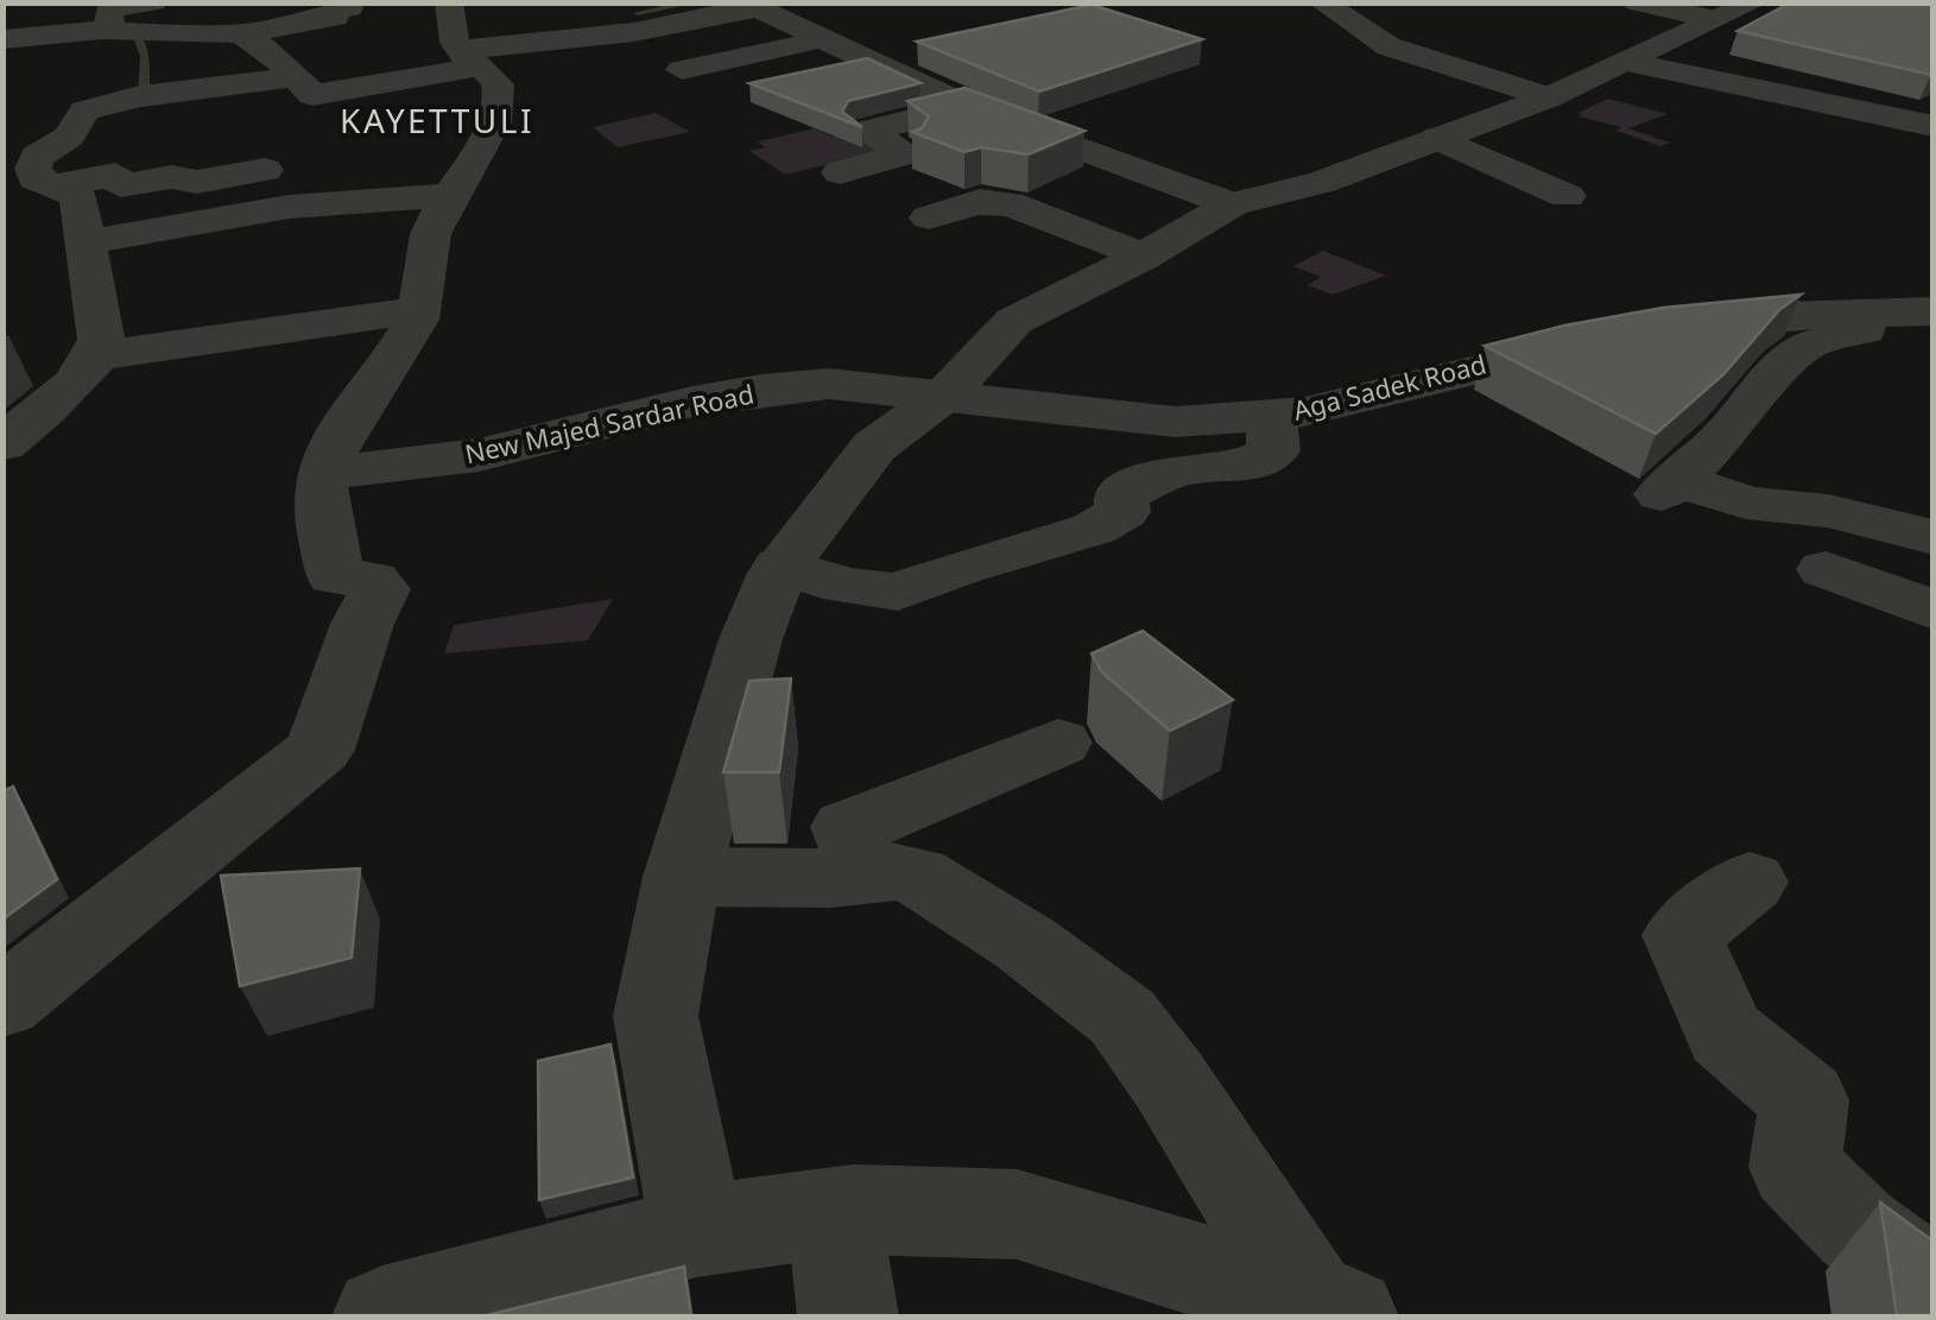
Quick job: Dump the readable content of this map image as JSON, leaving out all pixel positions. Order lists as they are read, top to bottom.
{
  "streets": {
    "street": ["Aga Sadek Road", "New Majed Sardar Road"]
  },
  "crossings": [
    ["Aga Sadek Road", "New Majed Sardar Road"]
  ],
  "districts": ["KAYETTULI"]
}
